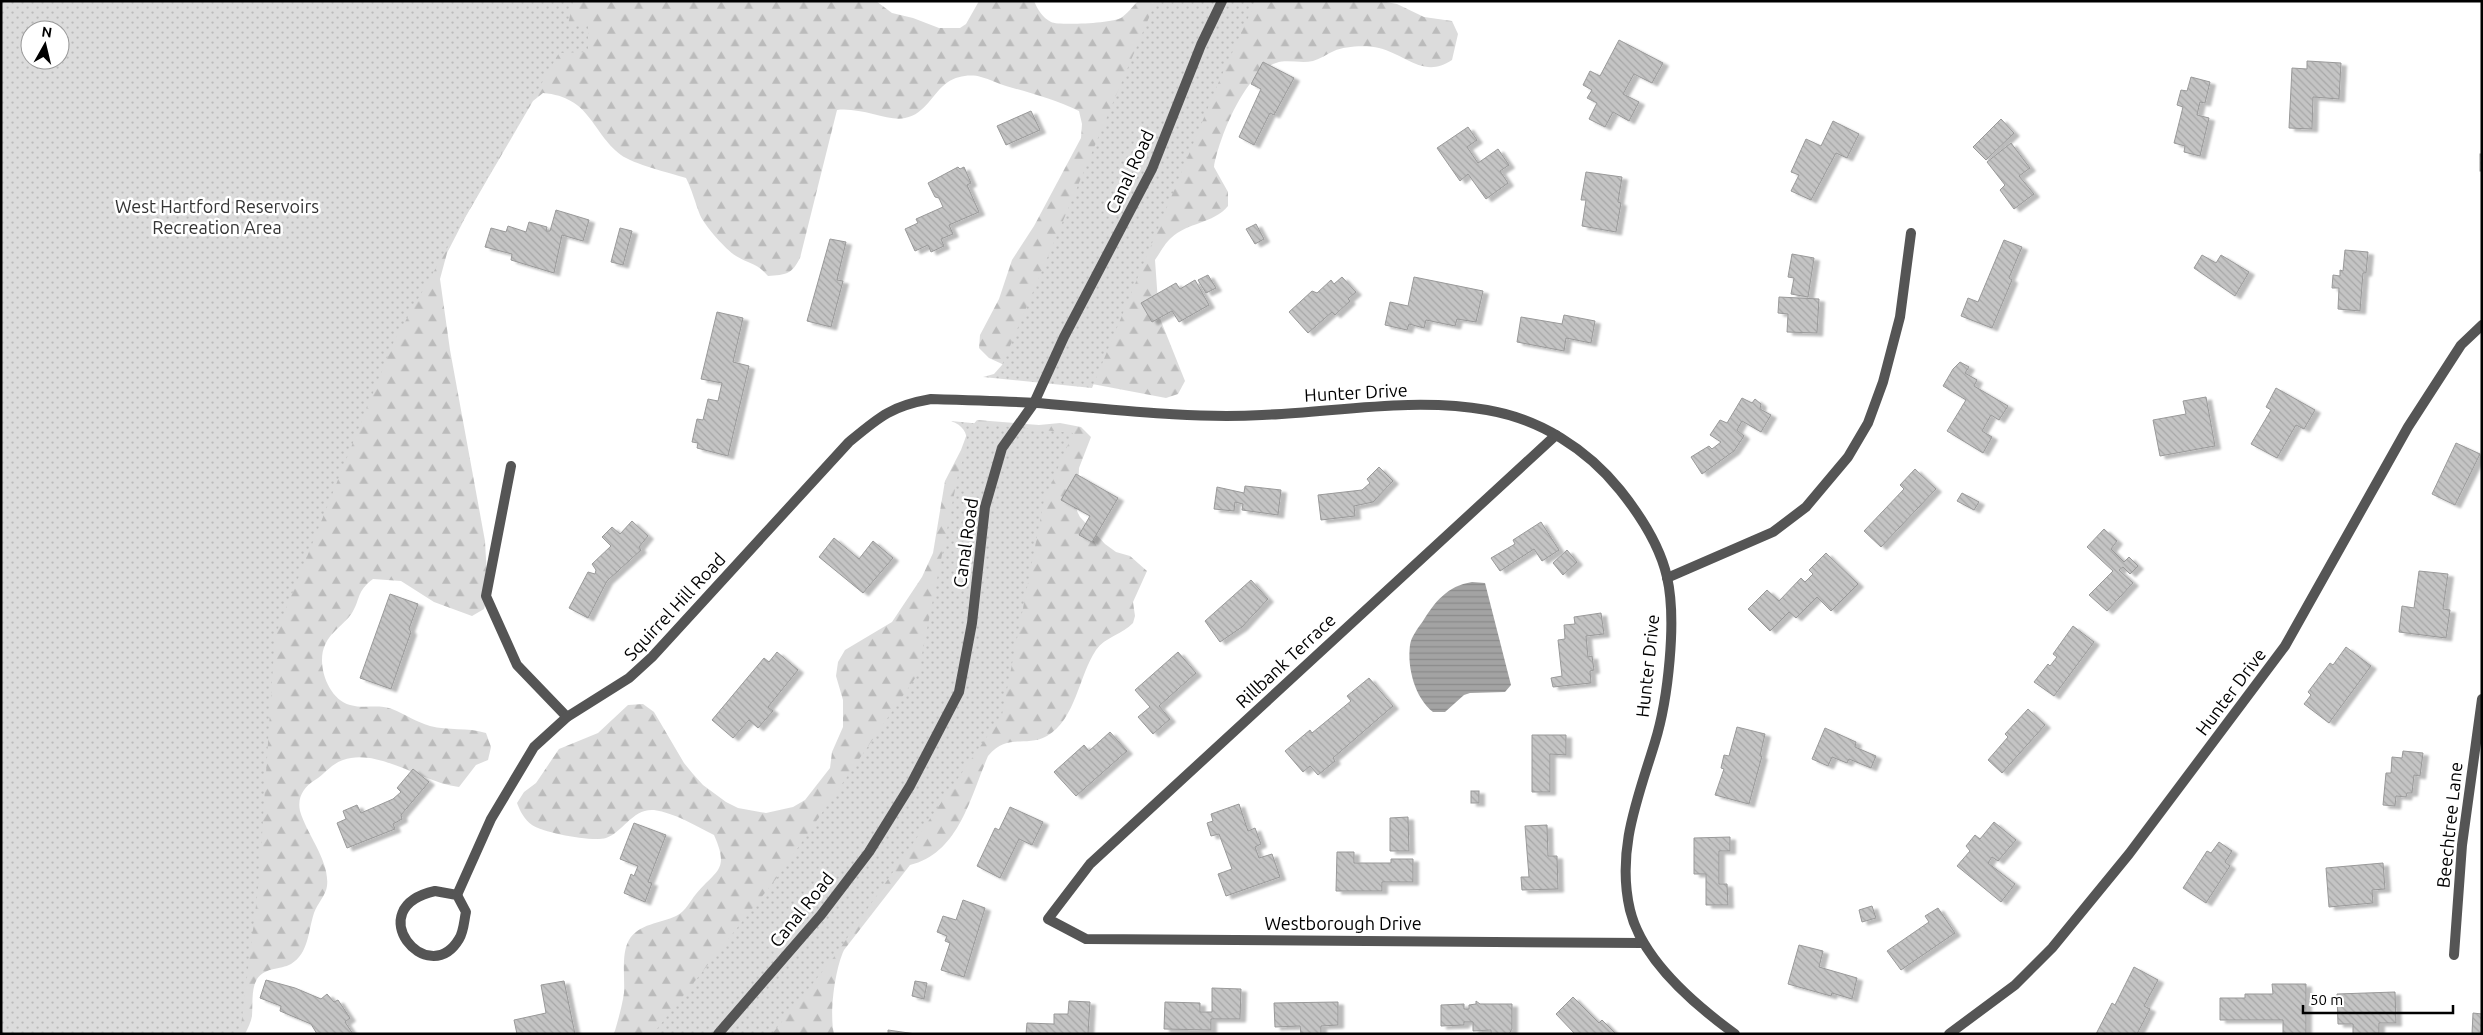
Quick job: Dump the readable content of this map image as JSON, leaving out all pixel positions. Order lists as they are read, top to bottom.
{
  "streets": {
    "street": [
      "Canal Road",
      "Hunter Drive",
      "Squirrel Hill Road",
      "Rillbank Terrace",
      "Beechtree Lane",
      "Westborough Drive"
    ]
  },
  "crossings": [
    ["Canal Road", "Hunter Drive"],
    ["Canal Road", "Squirrel Hill Road"],
    ["Hunter Drive", "Squirrel Hill Road"],
    ["Hunter Drive", "Rillbank Terrace"],
    ["Hunter Drive", "Westborough Drive"],
    ["Rillbank Terrace", "Westborough Drive"]
  ],
  "parks": ["West Hartford Reservoirs Recreation Area"],
  "scale_bar": "50 m",
  "north": "top"
}
